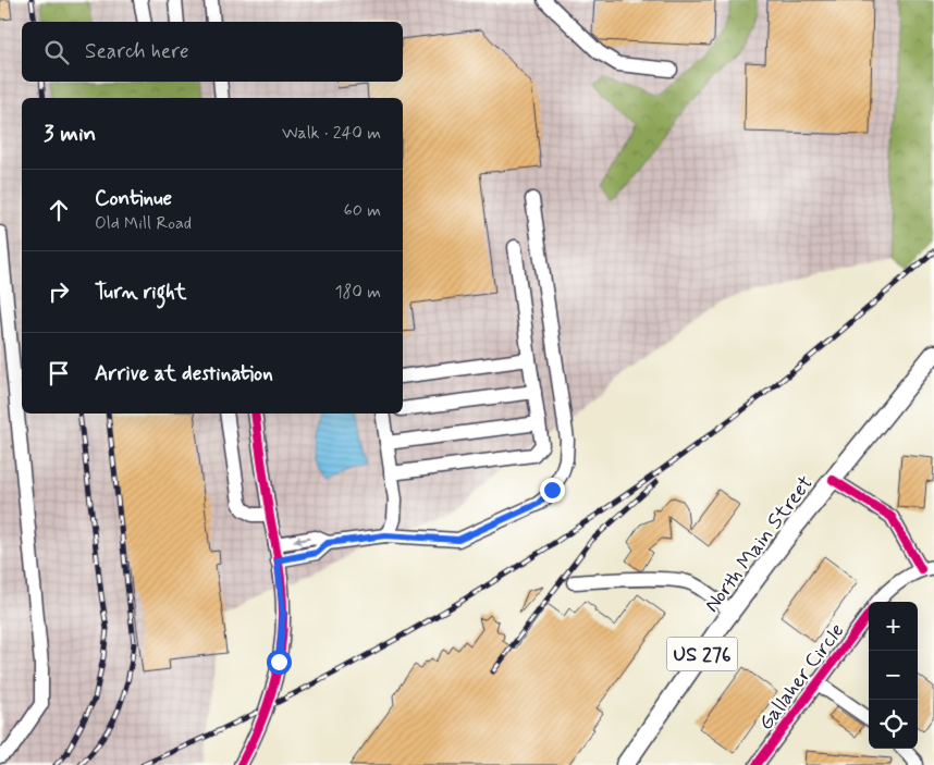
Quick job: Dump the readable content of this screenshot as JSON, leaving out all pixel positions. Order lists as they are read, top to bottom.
{
  "streets": {
    "main road": ["North Main Street", "US 276"],
    "street": ["Gallaher Circle"]
  },
  "page": {
    "search": "Search here",
    "heading": ["3 min", "Walk · 240 m"],
    "list": [
      ["Continue", "Old Mill Road", "60 m"],
      ["Turn right", "180 m"],
      "Arrive at destination"
    ],
    "map_buttons": ["+", "−"]
  }
}
